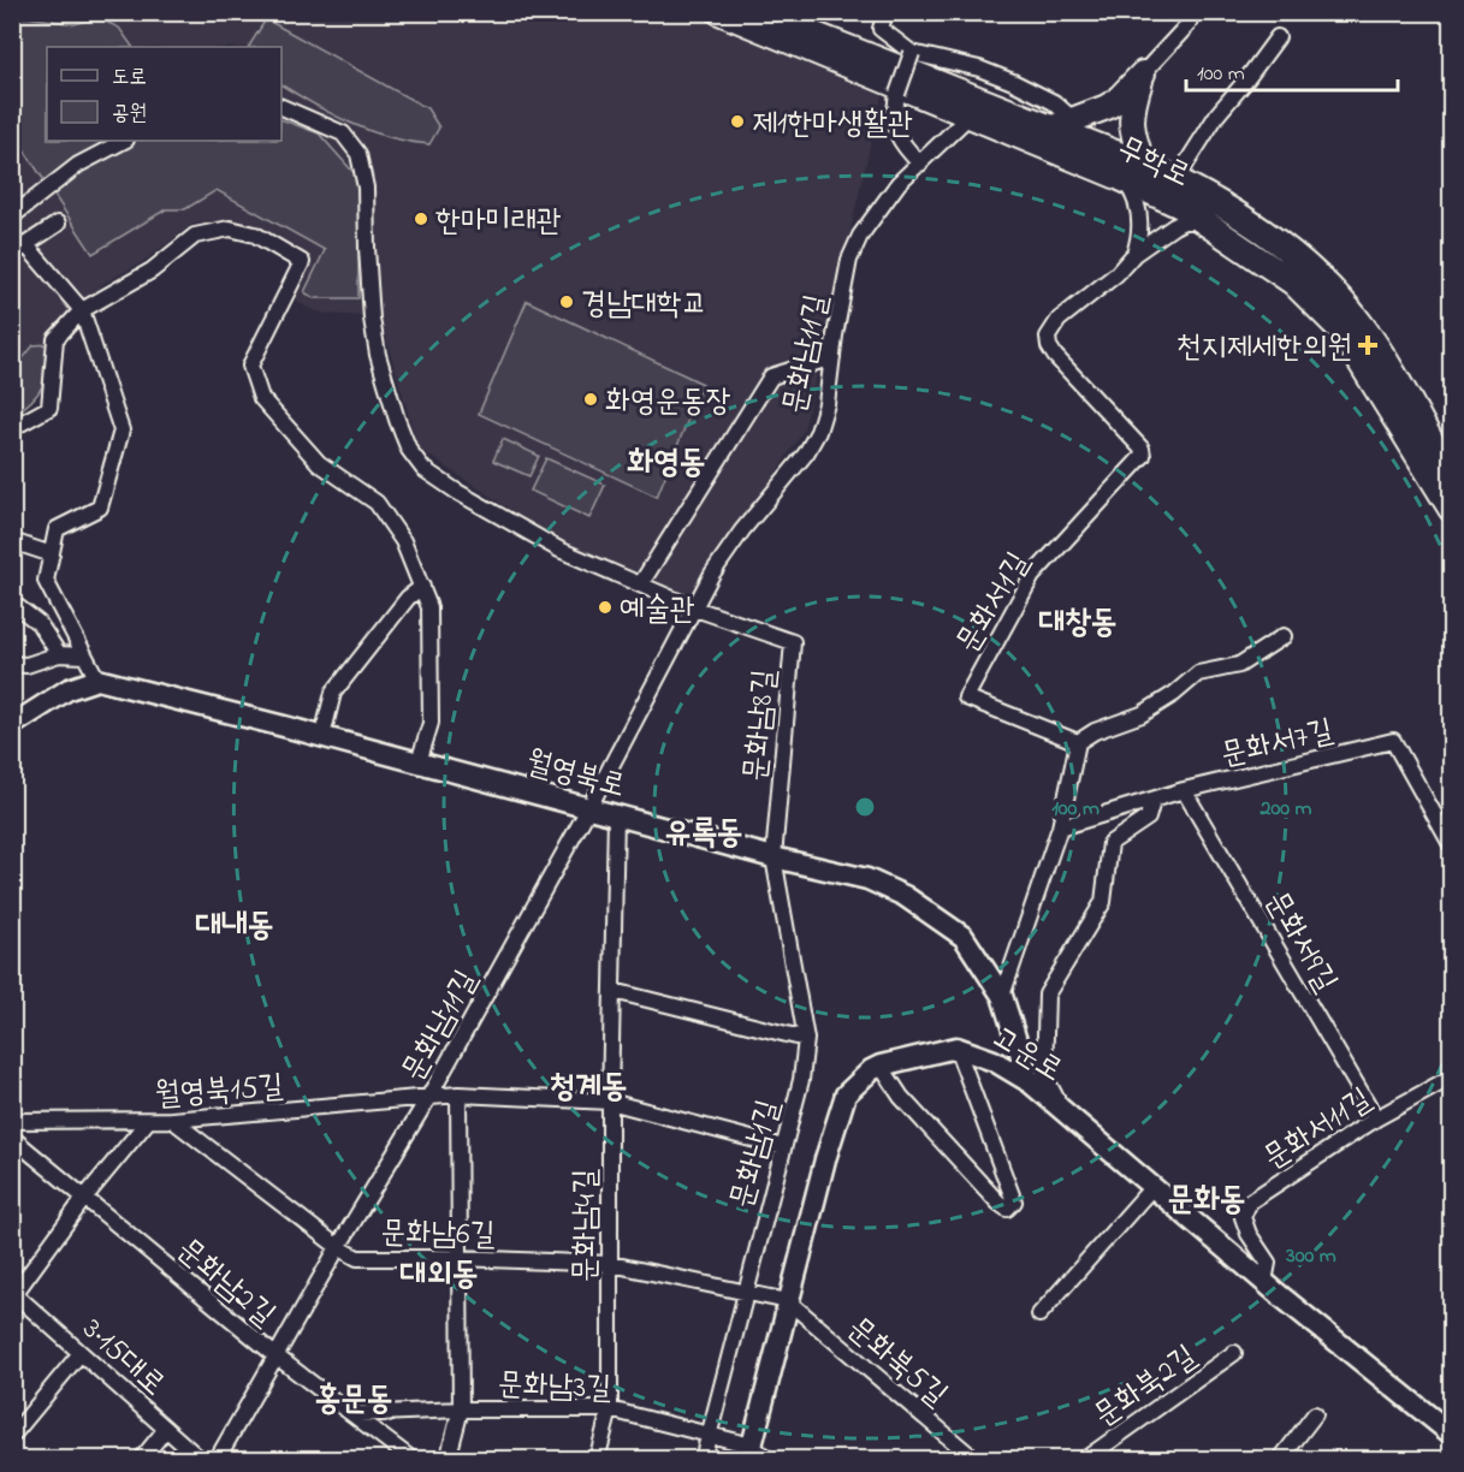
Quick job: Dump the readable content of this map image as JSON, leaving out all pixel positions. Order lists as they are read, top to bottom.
{
  "streets": {
    "main road": ["무학로", "월영북로", "고운로"],
    "street": [
      "문화남11길",
      "문화서1길",
      "문화남8길",
      "문화서7길",
      "문화서9길",
      "월영북15길",
      "문화서11길",
      "문화남1길",
      "문화남4길",
      "문화남6길",
      "문화남2길",
      "3·15대로",
      "문화북5길",
      "문화남3길",
      "문화북2길"
    ]
  },
  "crossings": [
    ["무학로", "문화남11길"],
    ["무학로", "문화서1길"],
    ["문화남11길", "문화남8길"],
    ["문화남11길", "월영북로"],
    ["문화남11길", "월영북15길"],
    ["문화남11길", "문화남6길"],
    ["문화남11길", "문화남2길"],
    ["문화남8길", "월영북로"],
    ["문화남8길", "문화남1길"],
    ["문화서7길", "문화서9길"],
    ["월영북로", "고운로"],
    ["월영북로", "문화남1길"],
    ["월영북로", "문화남4길"],
    ["문화서9길", "문화서11길"],
    ["고운로", "문화서11길"],
    ["고운로", "문화남6길"],
    ["고운로", "문화북5길"],
    ["고운로", "문화남3길"],
    ["월영북15길", "문화남1길"],
    ["월영북15길", "문화남4길"],
    ["월영북15길", "문화남6길"],
    ["문화남1길", "문화남6길"],
    ["문화남1길", "문화남3길"],
    ["문화남4길", "문화남6길"],
    ["문화남4길", "문화남3길"],
    ["문화남6길", "문화북5길"],
    ["문화남2길", "문화남3길"]
  ],
  "districts": [
    "화영동",
    "대창동",
    "유록동",
    "대내동",
    "청계동",
    "문화동",
    "대외동",
    "홍문동"
  ],
  "places": {
    "other": [
      "제1한마생활관",
      "한마미래관",
      "경남대학교",
      "화영운동장",
      "예술관"
    ],
    "health": ["천지제세한의원"]
  },
  "legend": ["도로", "공원"],
  "scale_bar": "100 m",
  "rings": ["100 m", "200 m", "300 m"]
}
